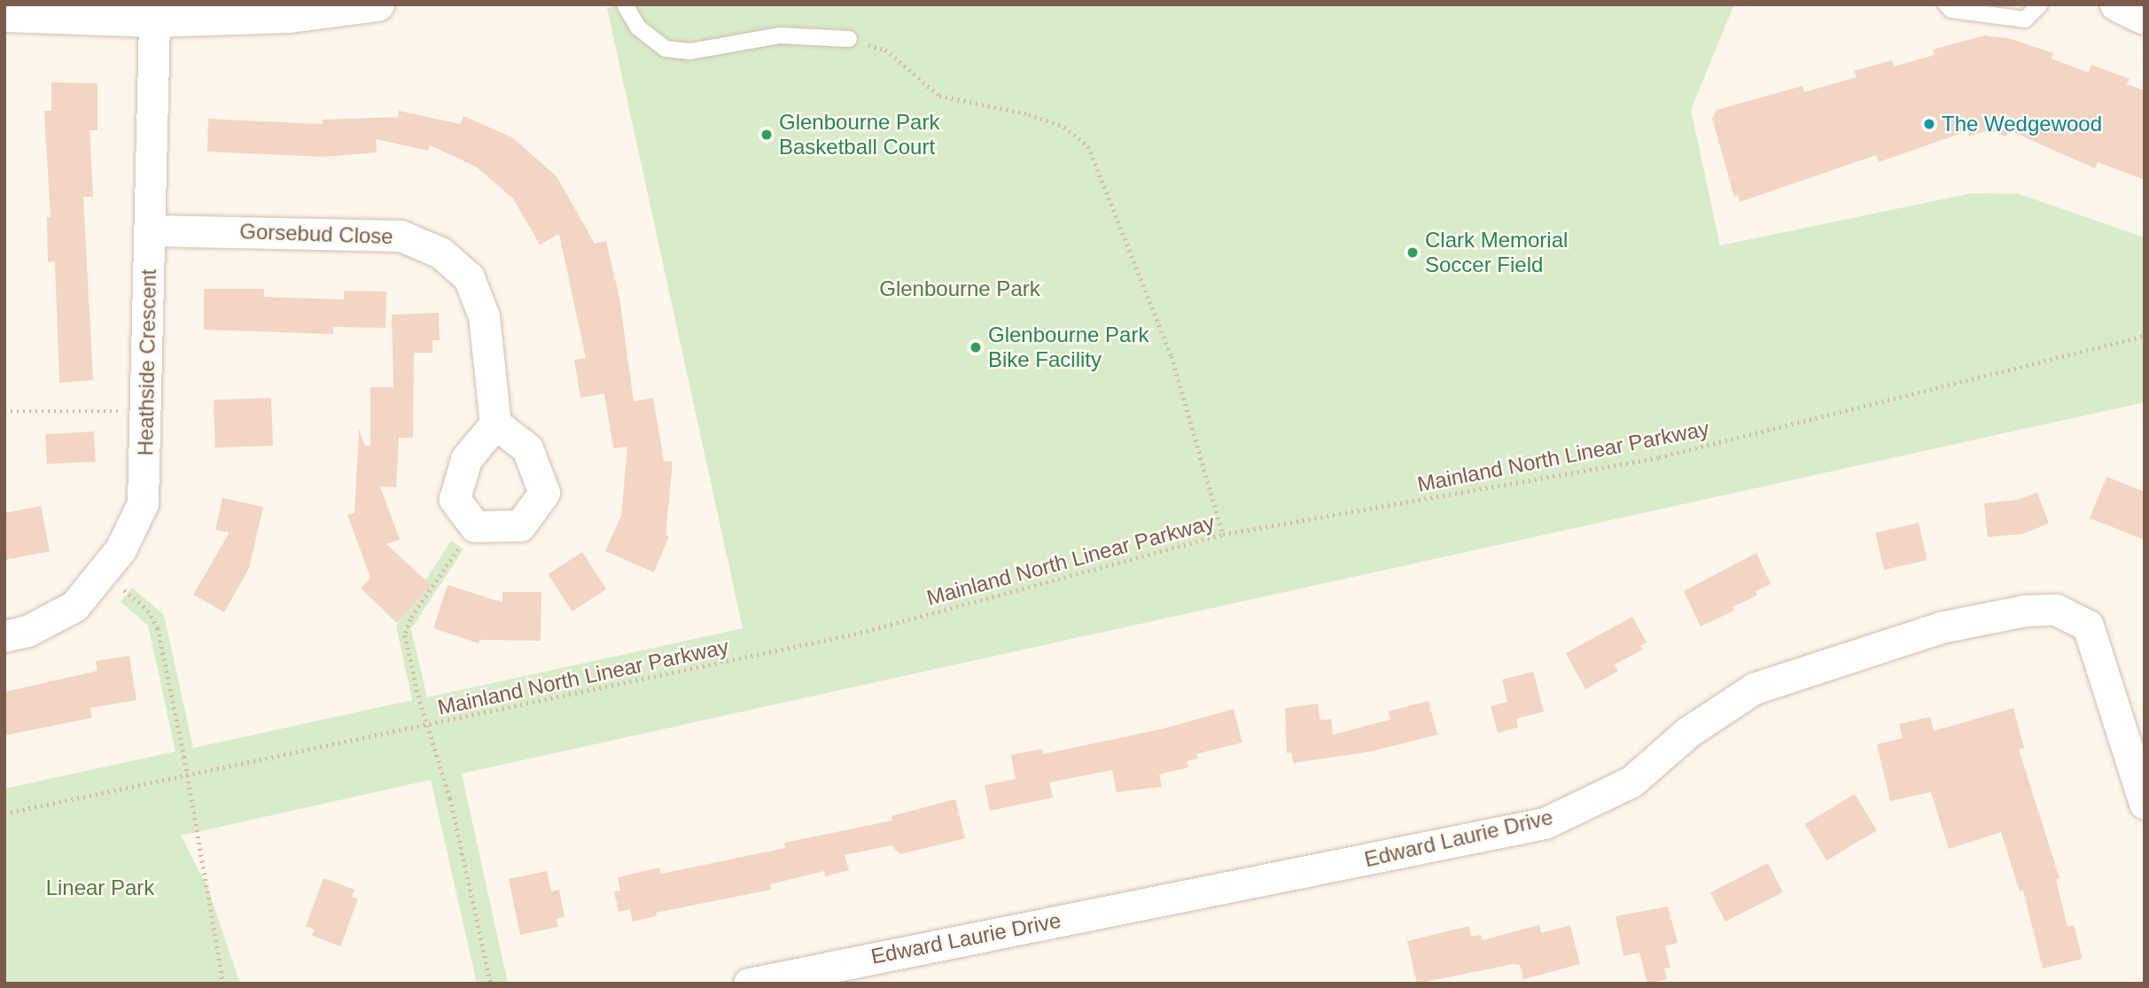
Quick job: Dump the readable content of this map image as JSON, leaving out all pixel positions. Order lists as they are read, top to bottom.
{
  "streets": {
    "street": ["Gorsebud Close", "Heathside Crescent", "Edward Laurie Drive"],
    "path": ["Mainland North Linear Parkway"]
  },
  "crossings": [
    ["Gorsebud Close", "Heathside Crescent"]
  ],
  "parks": ["Glenbourne Park", "Linear Park"],
  "places": [
    "The Wedgewood",
    "Glenbourne Park Basketball Court",
    "Clark Memorial Soccer Field",
    "Glenbourne Park Bike Facility"
  ]
}
